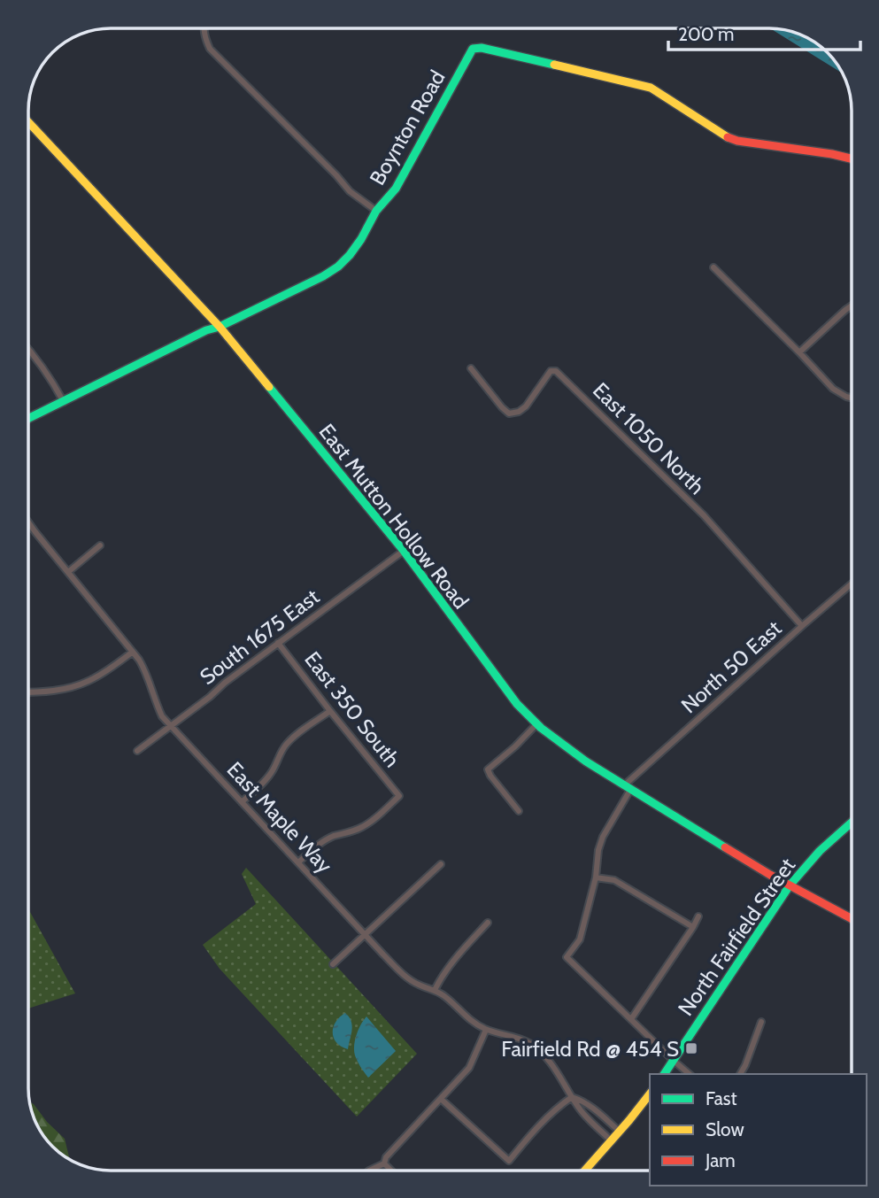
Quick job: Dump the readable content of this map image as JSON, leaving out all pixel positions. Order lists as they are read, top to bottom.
{
  "streets": {
    "street": [
      "Boynton Road",
      "East 1050 North",
      "East Mutton Hollow Road",
      "South 1675 East",
      "North 50 East",
      "East 350 South",
      "East Maple Way",
      "North Fairfield Street"
    ]
  },
  "crossings": [
    ["Boynton Road", "East Mutton Hollow Road"],
    ["East 1050 North", "North 50 East"],
    ["East Mutton Hollow Road", "South 1675 East"],
    ["East Mutton Hollow Road", "North 50 East"],
    ["East Mutton Hollow Road", "North Fairfield Street"],
    ["South 1675 East", "East 350 South"],
    ["South 1675 East", "East Maple Way"],
    ["East 350 South", "East Maple Way"]
  ],
  "places": {
    "transit": ["Fairfield Rd @ 454 S"]
  },
  "legend": ["Fast", "Slow", "Jam"],
  "scale_bar": "200 m"
}
